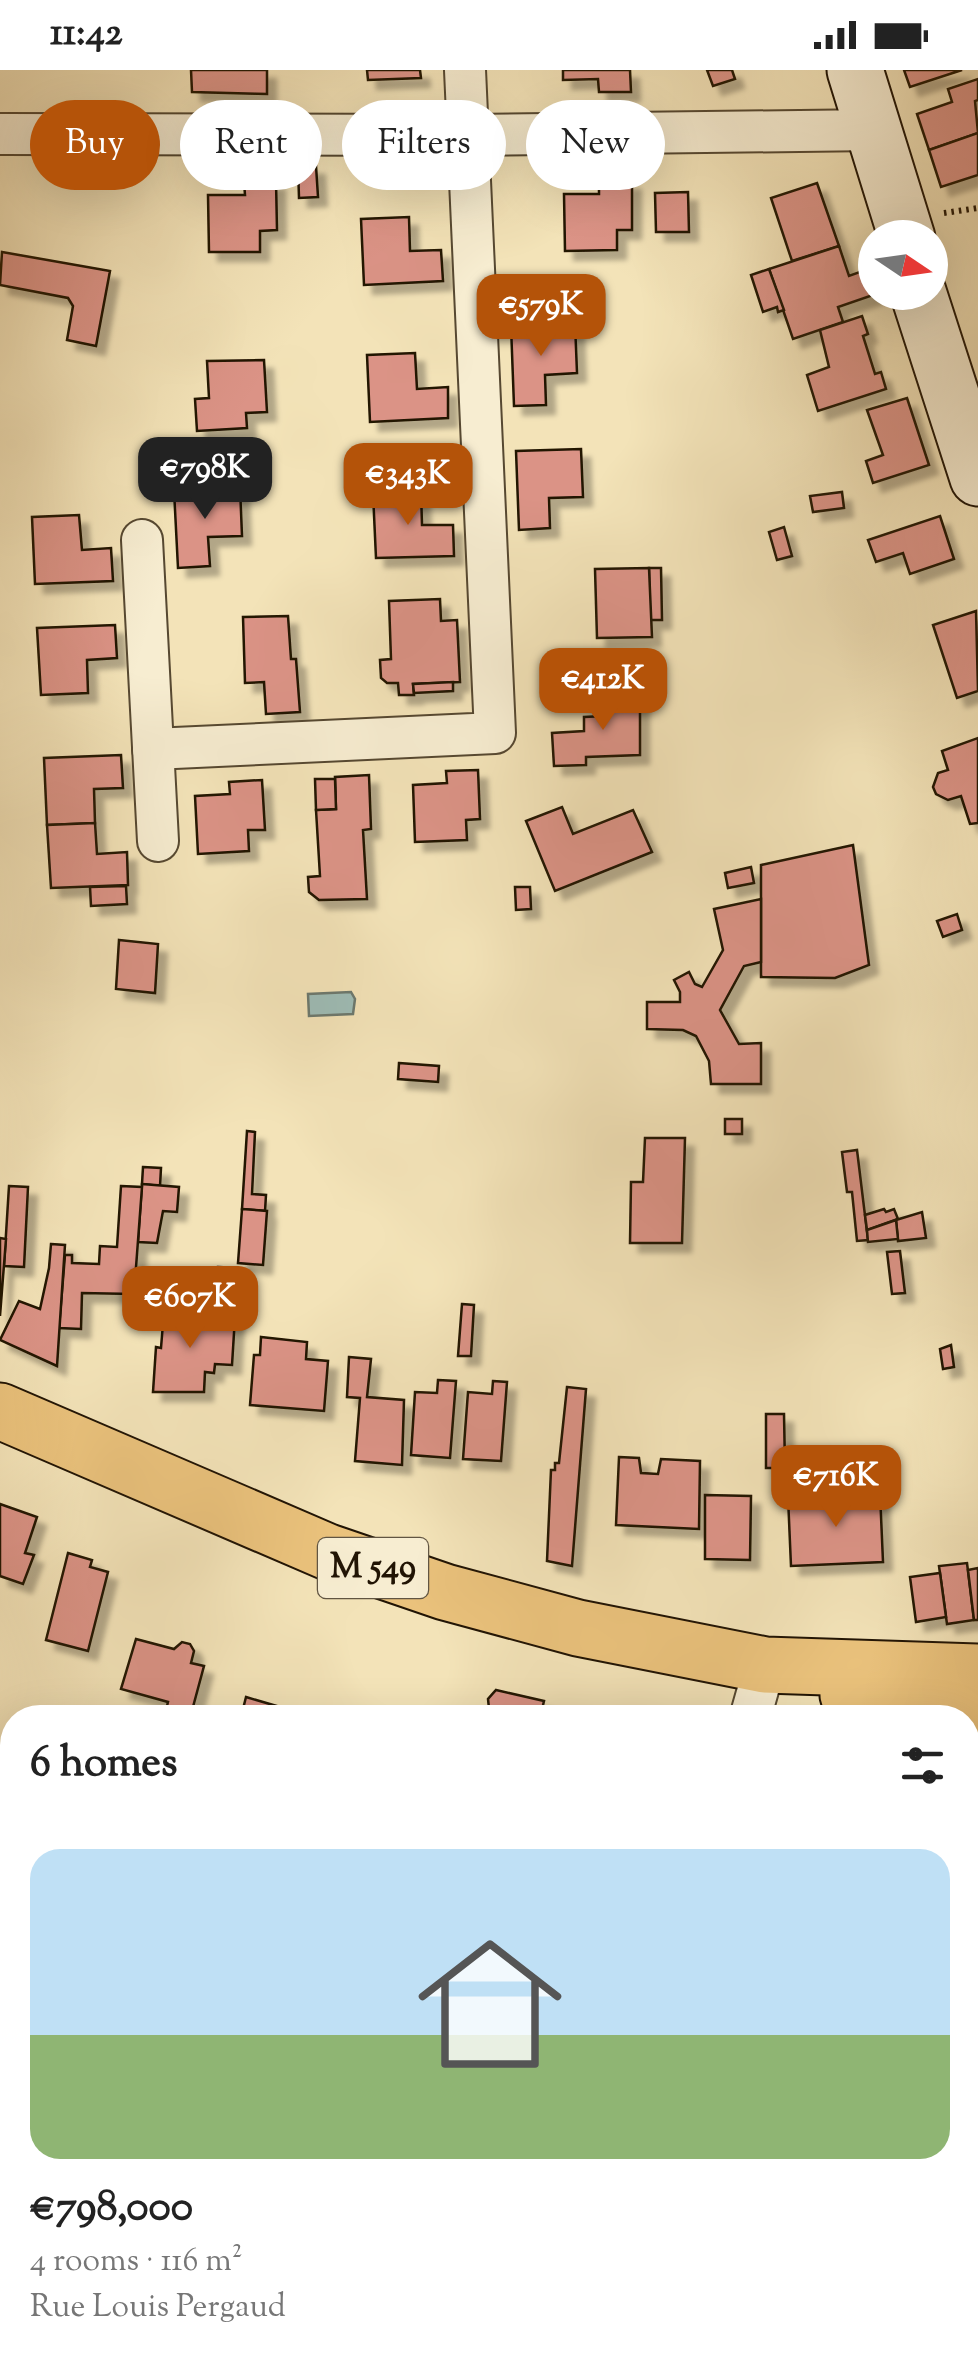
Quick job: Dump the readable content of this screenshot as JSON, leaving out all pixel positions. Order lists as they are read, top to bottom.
{
  "streets": {
    "main road": ["M 549"]
  },
  "north": "right",
  "page": {
    "status": "11:42",
    "chip": [
      "Buy",
      "Rent",
      "Filters",
      "New"
    ],
    "price": [
      "€579K",
      "€798K",
      "€343K",
      "€412K",
      "€607K",
      "€716K"
    ],
    "heading": "6 homes",
    "list": [
      {
        "name": "€798,000",
        "note": "4 rooms · 116 m² · Rue Louis Pergaud"
      }
    ]
  }
}
